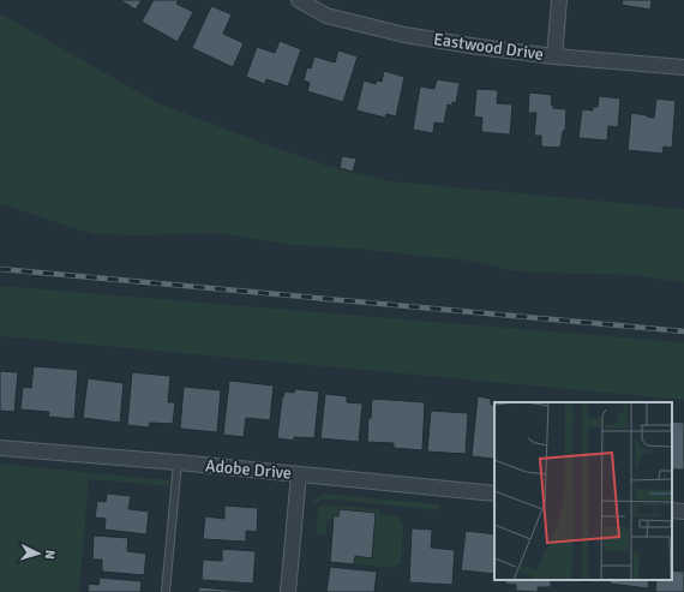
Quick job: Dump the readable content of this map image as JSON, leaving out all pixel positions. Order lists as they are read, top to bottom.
{
  "streets": {
    "street": ["Eastwood Drive", "Adobe Drive"]
  },
  "north": "right"
}
